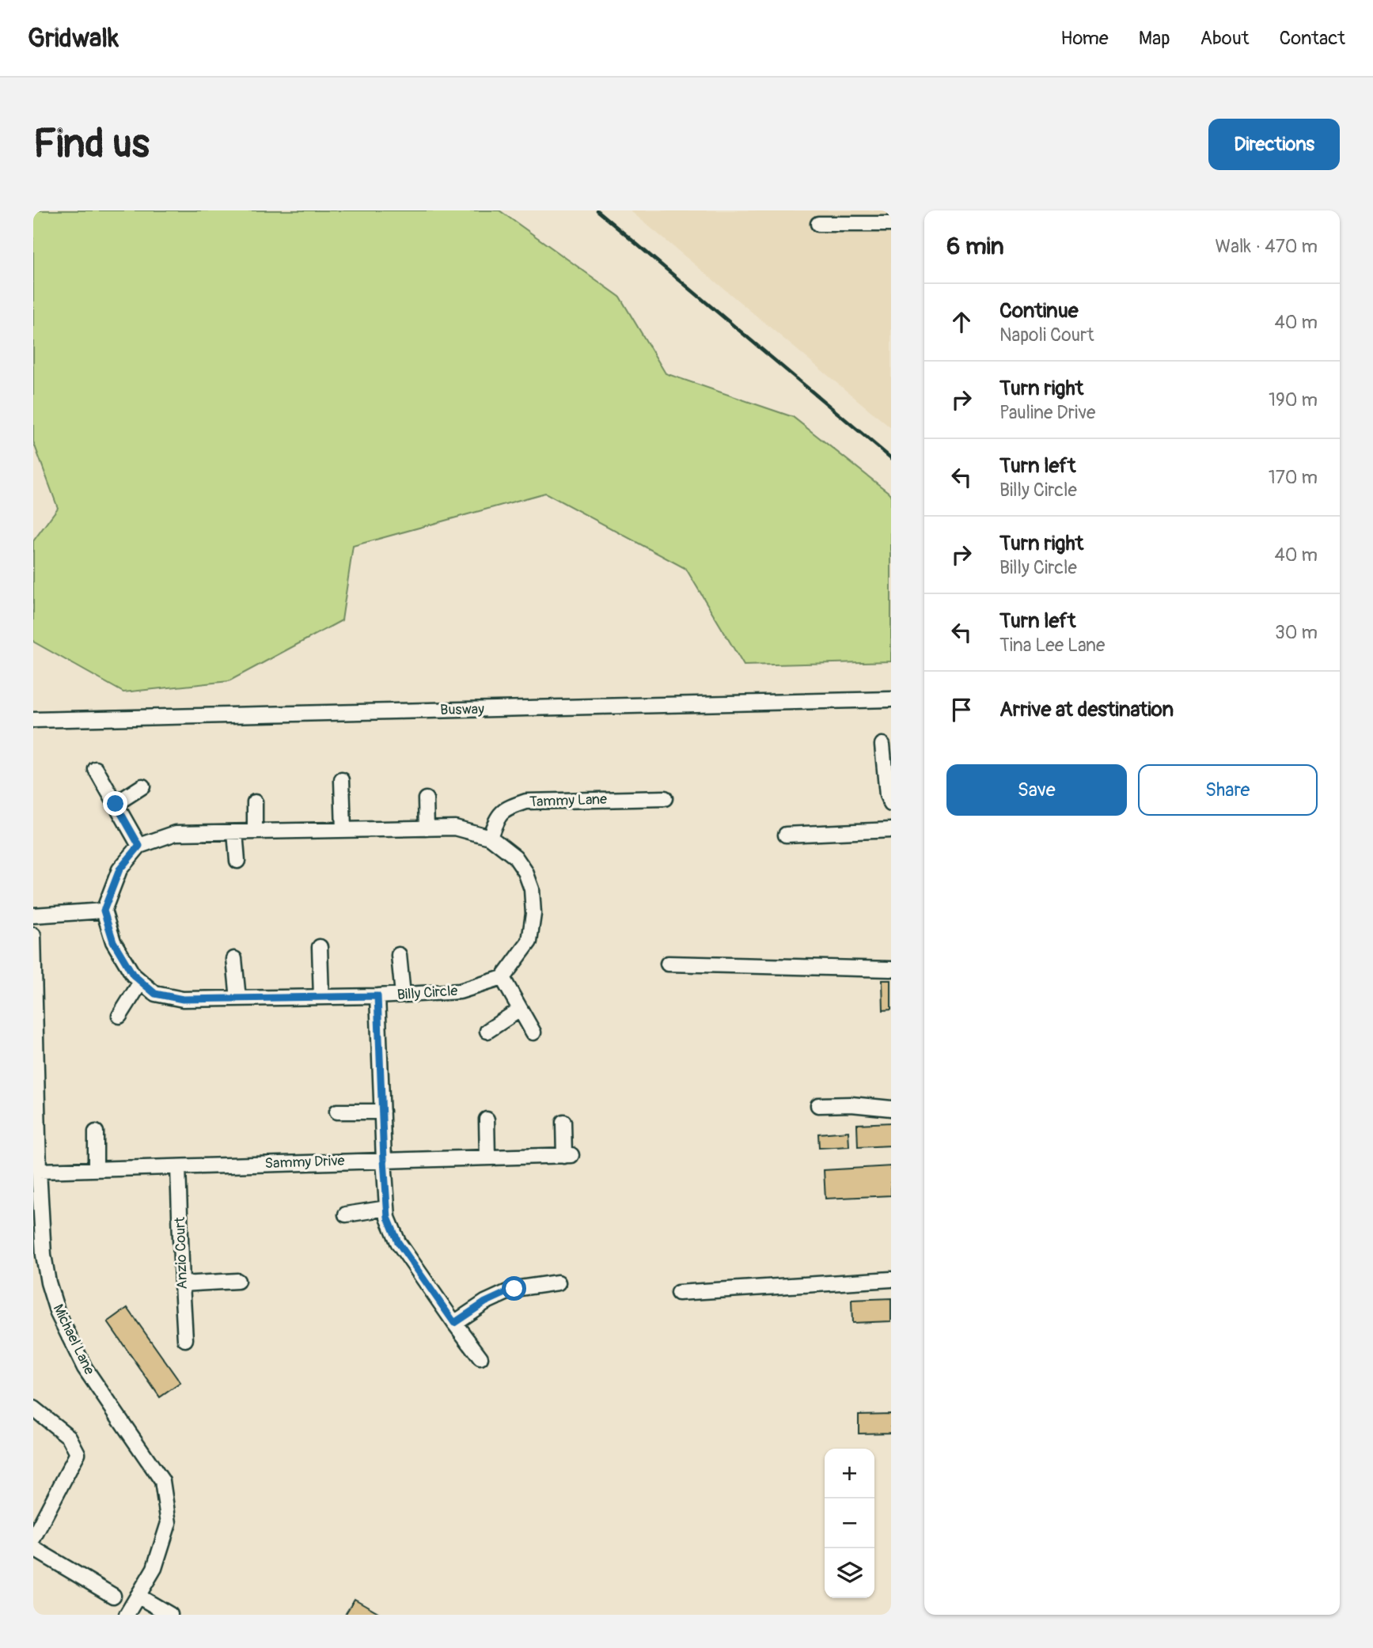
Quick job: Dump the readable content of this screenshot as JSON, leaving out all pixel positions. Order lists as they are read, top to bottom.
{
  "streets": {
    "street": [
      "Busway",
      "Tammy Lane",
      "Billy Circle",
      "Sammy Drive",
      "Anzio Court",
      "Michael Lane"
    ]
  },
  "crossings": [
    ["Sammy Drive", "Anzio Court"],
    ["Sammy Drive", "Michael Lane"]
  ],
  "page": {
    "header": "Gridwalk",
    "nav": [
      "Home",
      "Map",
      "About",
      "Contact"
    ],
    "buttons": [
      "Directions",
      ["Save", "Share"]
    ],
    "title": "Find us",
    "heading": ["6 min", "Walk · 470 m"],
    "list": [
      ["Continue", "Napoli Court", "40 m"],
      ["Turn right", "Pauline Drive", "190 m"],
      ["Turn left", "Billy Circle", "170 m"],
      ["Turn right", "Billy Circle", "40 m"],
      ["Turn left", "Tina Lee Lane", "30 m"],
      "Arrive at destination"
    ],
    "map_buttons": ["+", "−"]
  }
}
